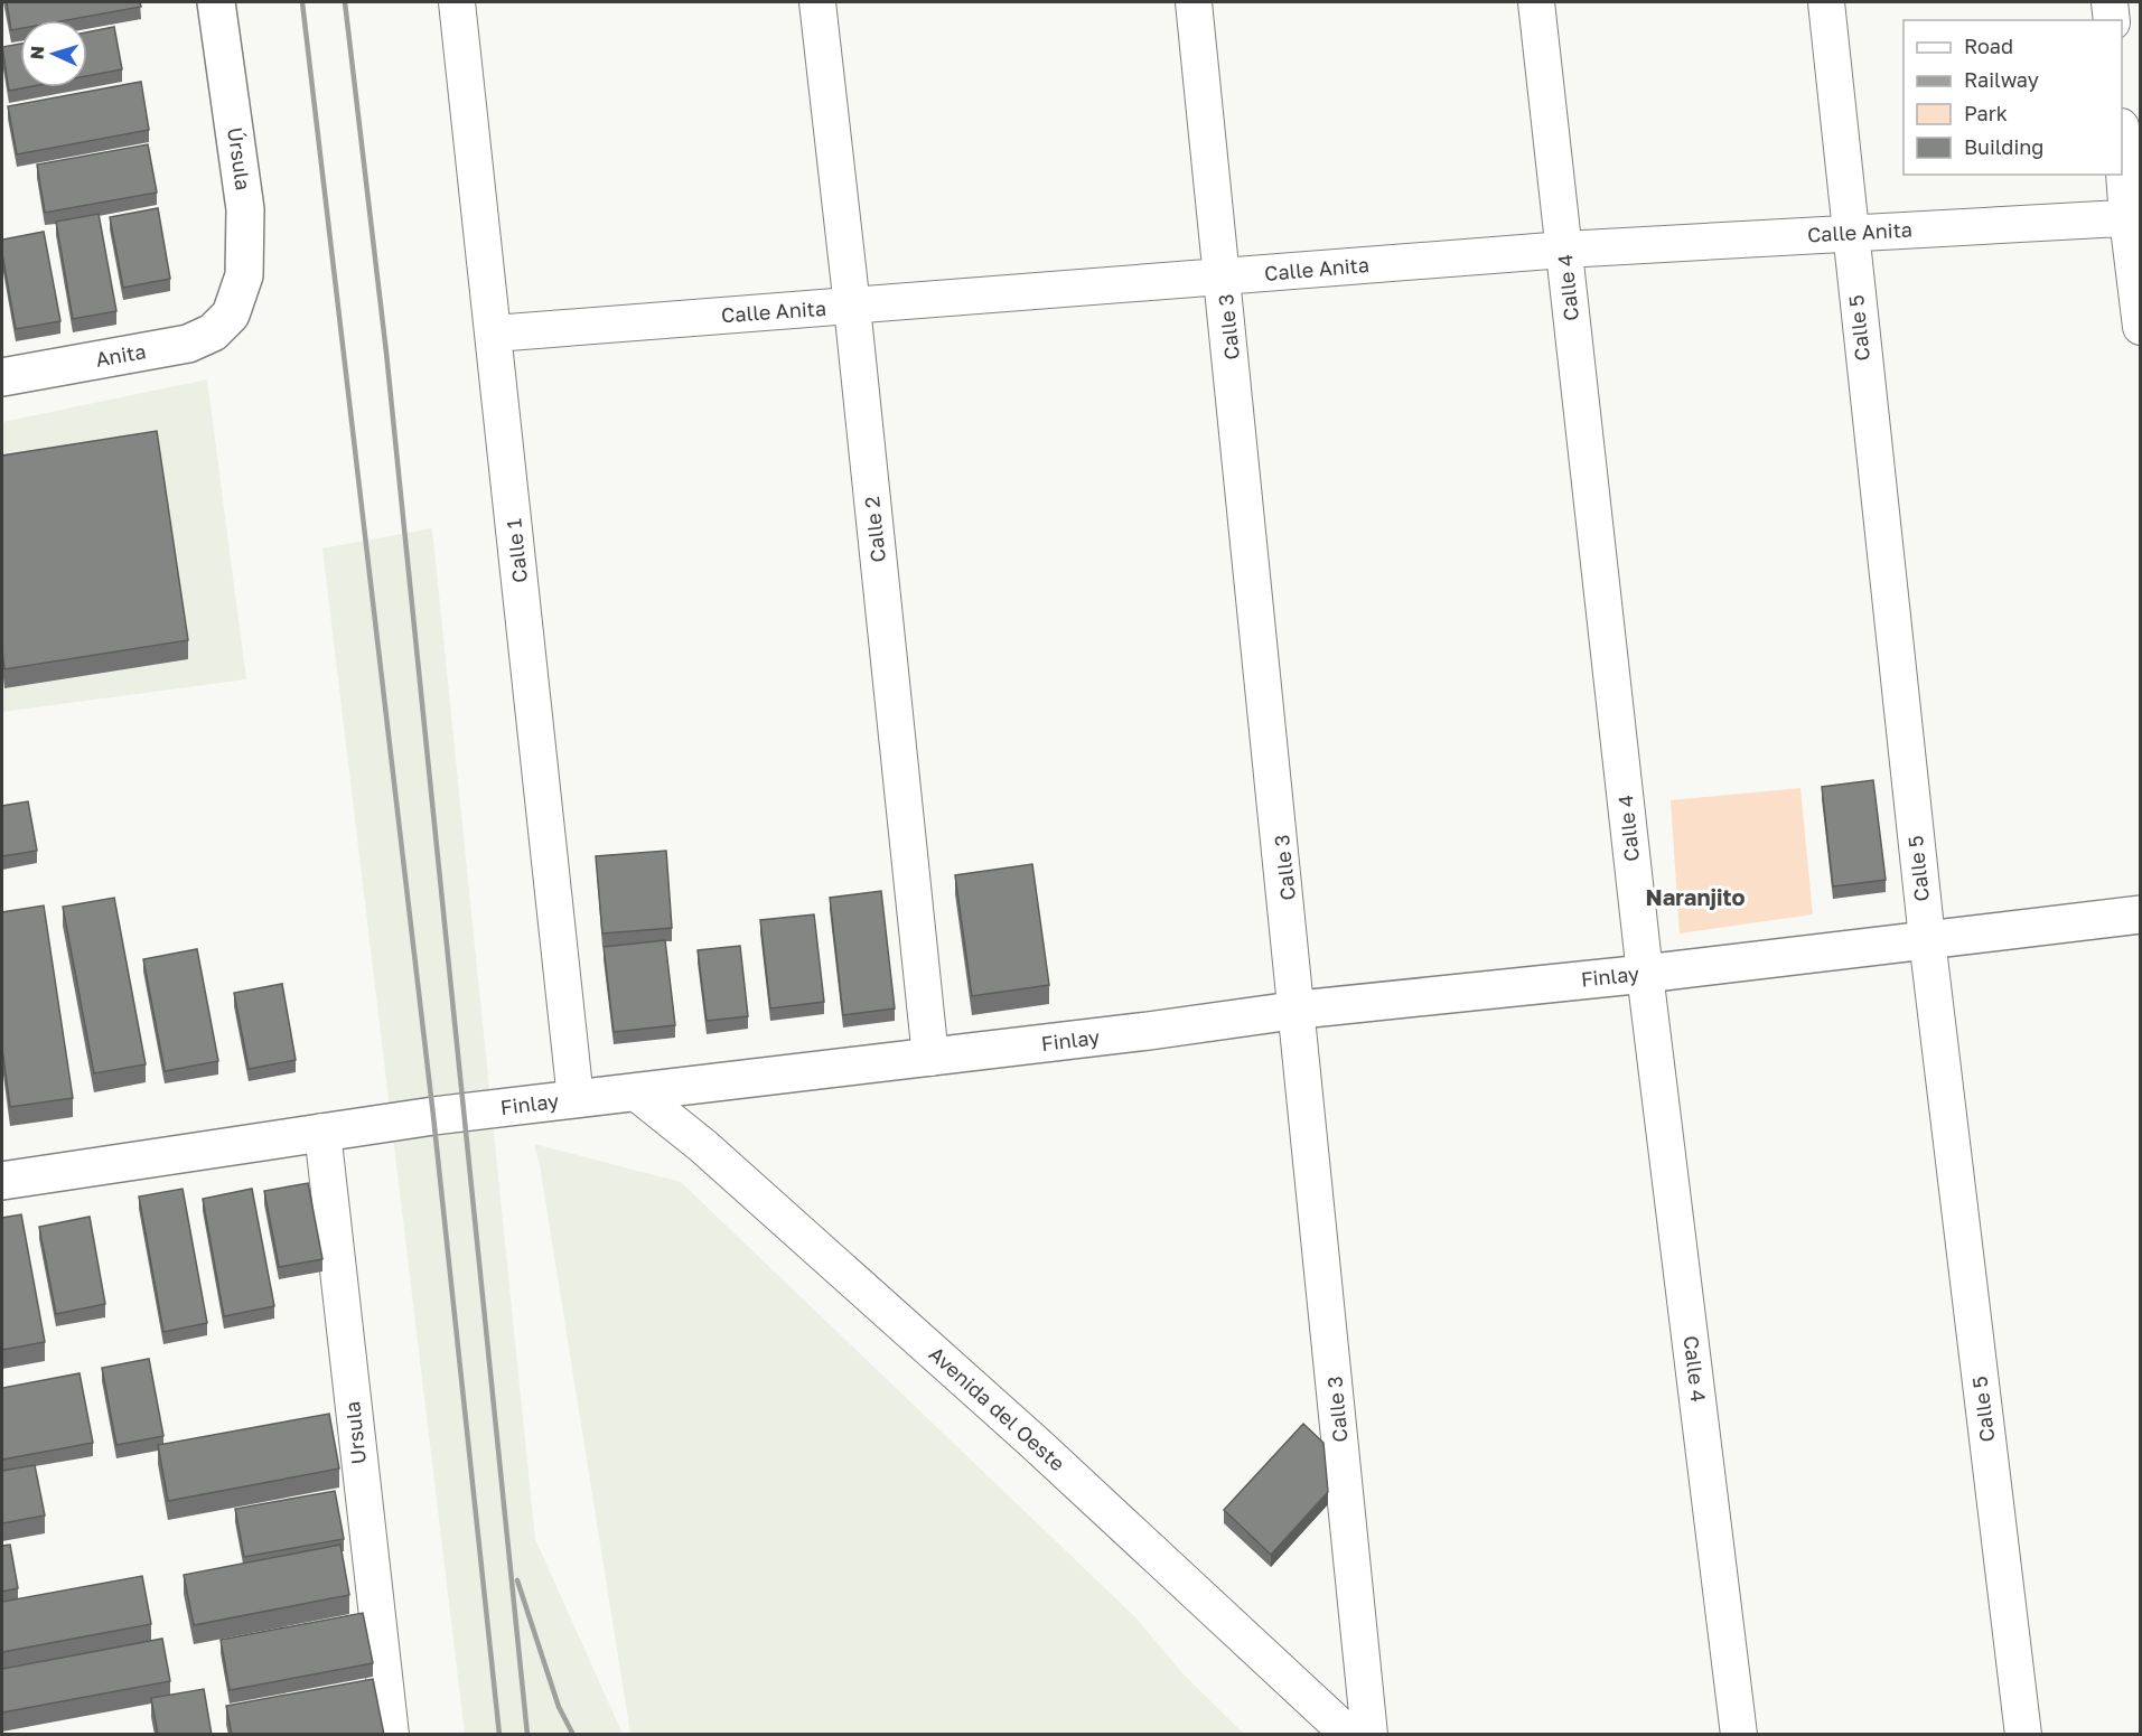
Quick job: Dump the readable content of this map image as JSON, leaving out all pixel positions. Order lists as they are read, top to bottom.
{
  "streets": {
    "street": [
      "Úrsula",
      "Calle Anita",
      "Calle 4",
      "Calle 3",
      "Calle 5",
      "Anita",
      "Calle 2",
      "Calle 1",
      "Finlay",
      "Avenida del Oeste",
      "Ursula"
    ]
  },
  "crossings": [
    ["Úrsula", "Anita"],
    ["Calle Anita", "Calle 4"],
    ["Calle Anita", "Calle 3"],
    ["Calle Anita", "Calle 5"],
    ["Calle Anita", "Calle 2"],
    ["Calle Anita", "Calle 1"],
    ["Calle 4", "Finlay"],
    ["Calle 3", "Finlay"],
    ["Calle 5", "Finlay"],
    ["Calle 2", "Finlay"],
    ["Calle 1", "Finlay"],
    ["Finlay", "Avenida del Oeste"],
    ["Finlay", "Ursula"]
  ],
  "districts": ["Naranjito"],
  "legend": [
    "Road",
    "Railway",
    "Park",
    "Building"
  ],
  "north": "left"
}
